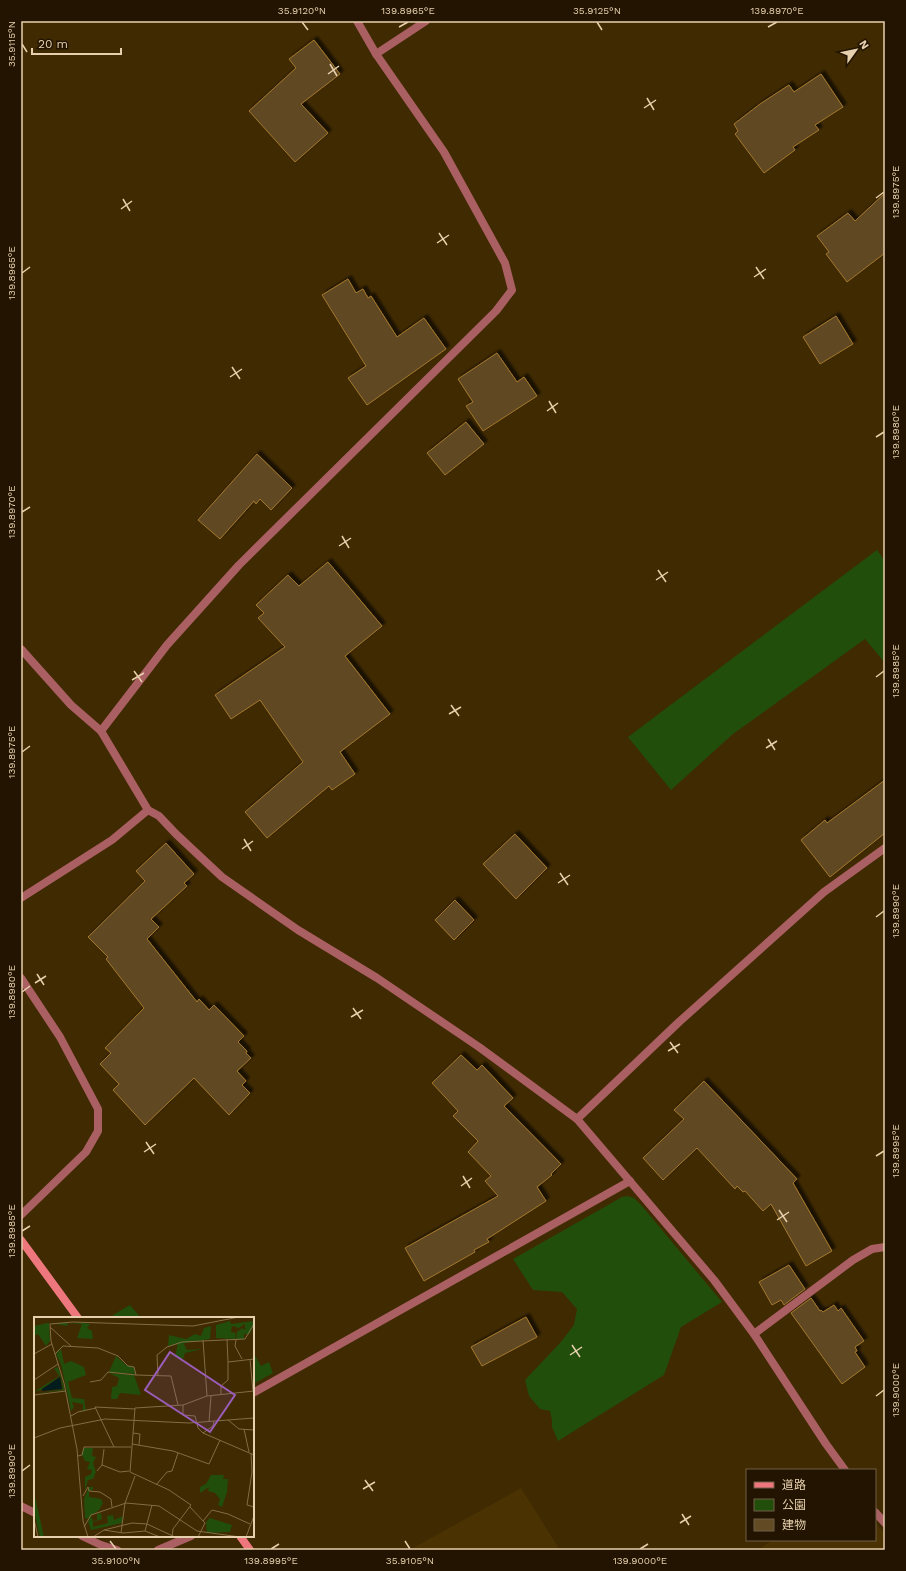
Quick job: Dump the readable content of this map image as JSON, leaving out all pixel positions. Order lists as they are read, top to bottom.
{
  "legend": ["道路", "公園", "建物"],
  "scale_bar": "20 m",
  "north": "top right",
  "coordinates": [
    "35.9120°N",
    "139.8965°E",
    "35.9125°N",
    "139.8970°E",
    "35.9115°N",
    "139.8975°E",
    "139.8980°E",
    "139.8985°E",
    "139.8990°E",
    "139.8995°E",
    "139.9000°E",
    "35.9100°N",
    "35.9105°N"
  ]
}
